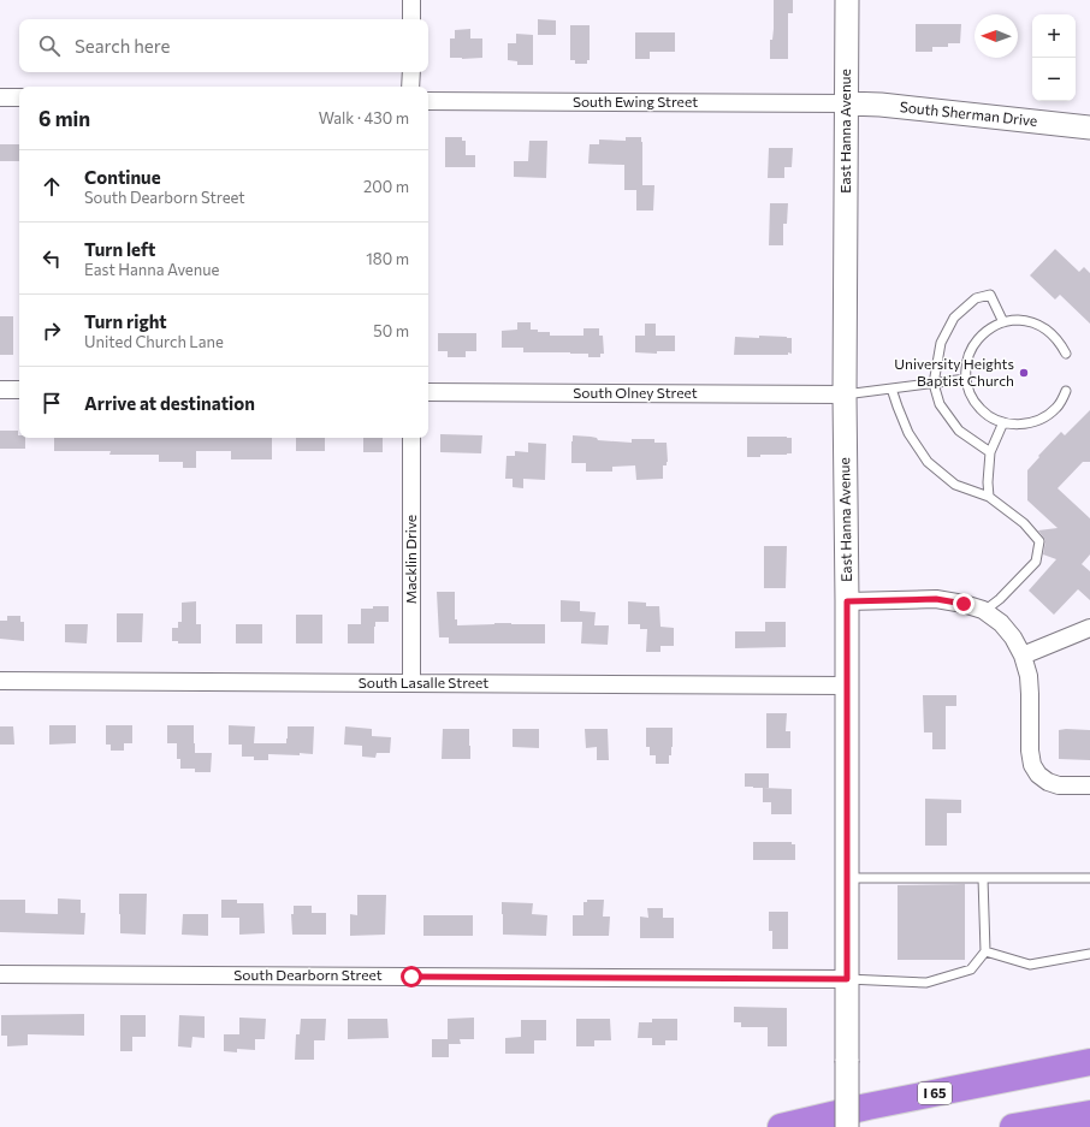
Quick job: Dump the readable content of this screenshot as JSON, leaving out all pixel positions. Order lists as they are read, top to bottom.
{
  "streets": {
    "highway": ["I 65"],
    "main road": ["South Sherman Drive", "East Hanna Avenue"],
    "street": [
      "South Ewing Street",
      "South Olney Street",
      "Macklin Drive",
      "South Lasalle Street",
      "South Dearborn Street"
    ]
  },
  "crossings": [
    ["South Ewing Street", "South Sherman Drive"],
    ["South Ewing Street", "East Hanna Avenue"],
    ["South Sherman Drive", "East Hanna Avenue"],
    ["East Hanna Avenue", "South Olney Street"],
    ["East Hanna Avenue", "South Lasalle Street"],
    ["East Hanna Avenue", "South Dearborn Street"],
    ["Macklin Drive", "South Lasalle Street"]
  ],
  "places": ["University Heights Baptist Church"],
  "north": "left",
  "page": {
    "map_buttons": ["+", "−"],
    "search": "Search here",
    "heading": ["6 min", "Walk · 430 m"],
    "list": [
      ["Continue", "South Dearborn Street", "200 m"],
      ["Turn left", "East Hanna Avenue", "180 m"],
      ["Turn right", "United Church Lane", "50 m"],
      "Arrive at destination"
    ]
  }
}
